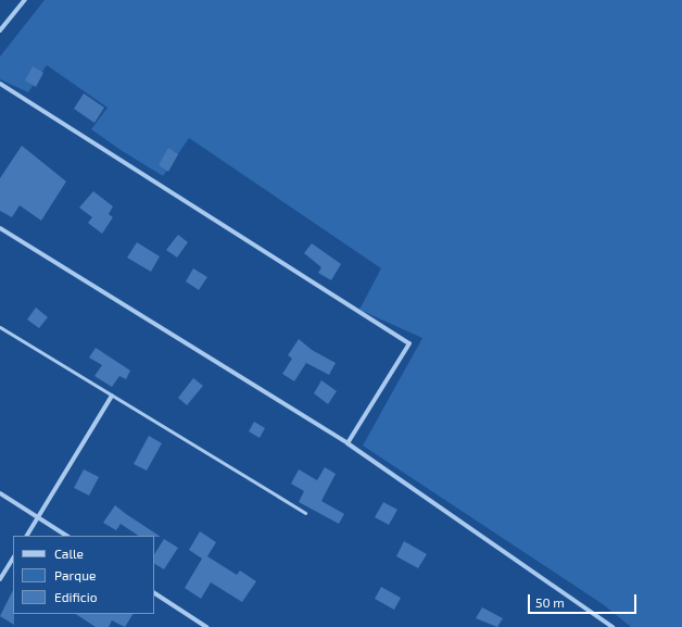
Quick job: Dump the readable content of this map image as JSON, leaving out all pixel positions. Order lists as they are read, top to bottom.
{
  "legend": ["Calle", "Parque", "Edificio"],
  "scale_bar": "50 m"
}
